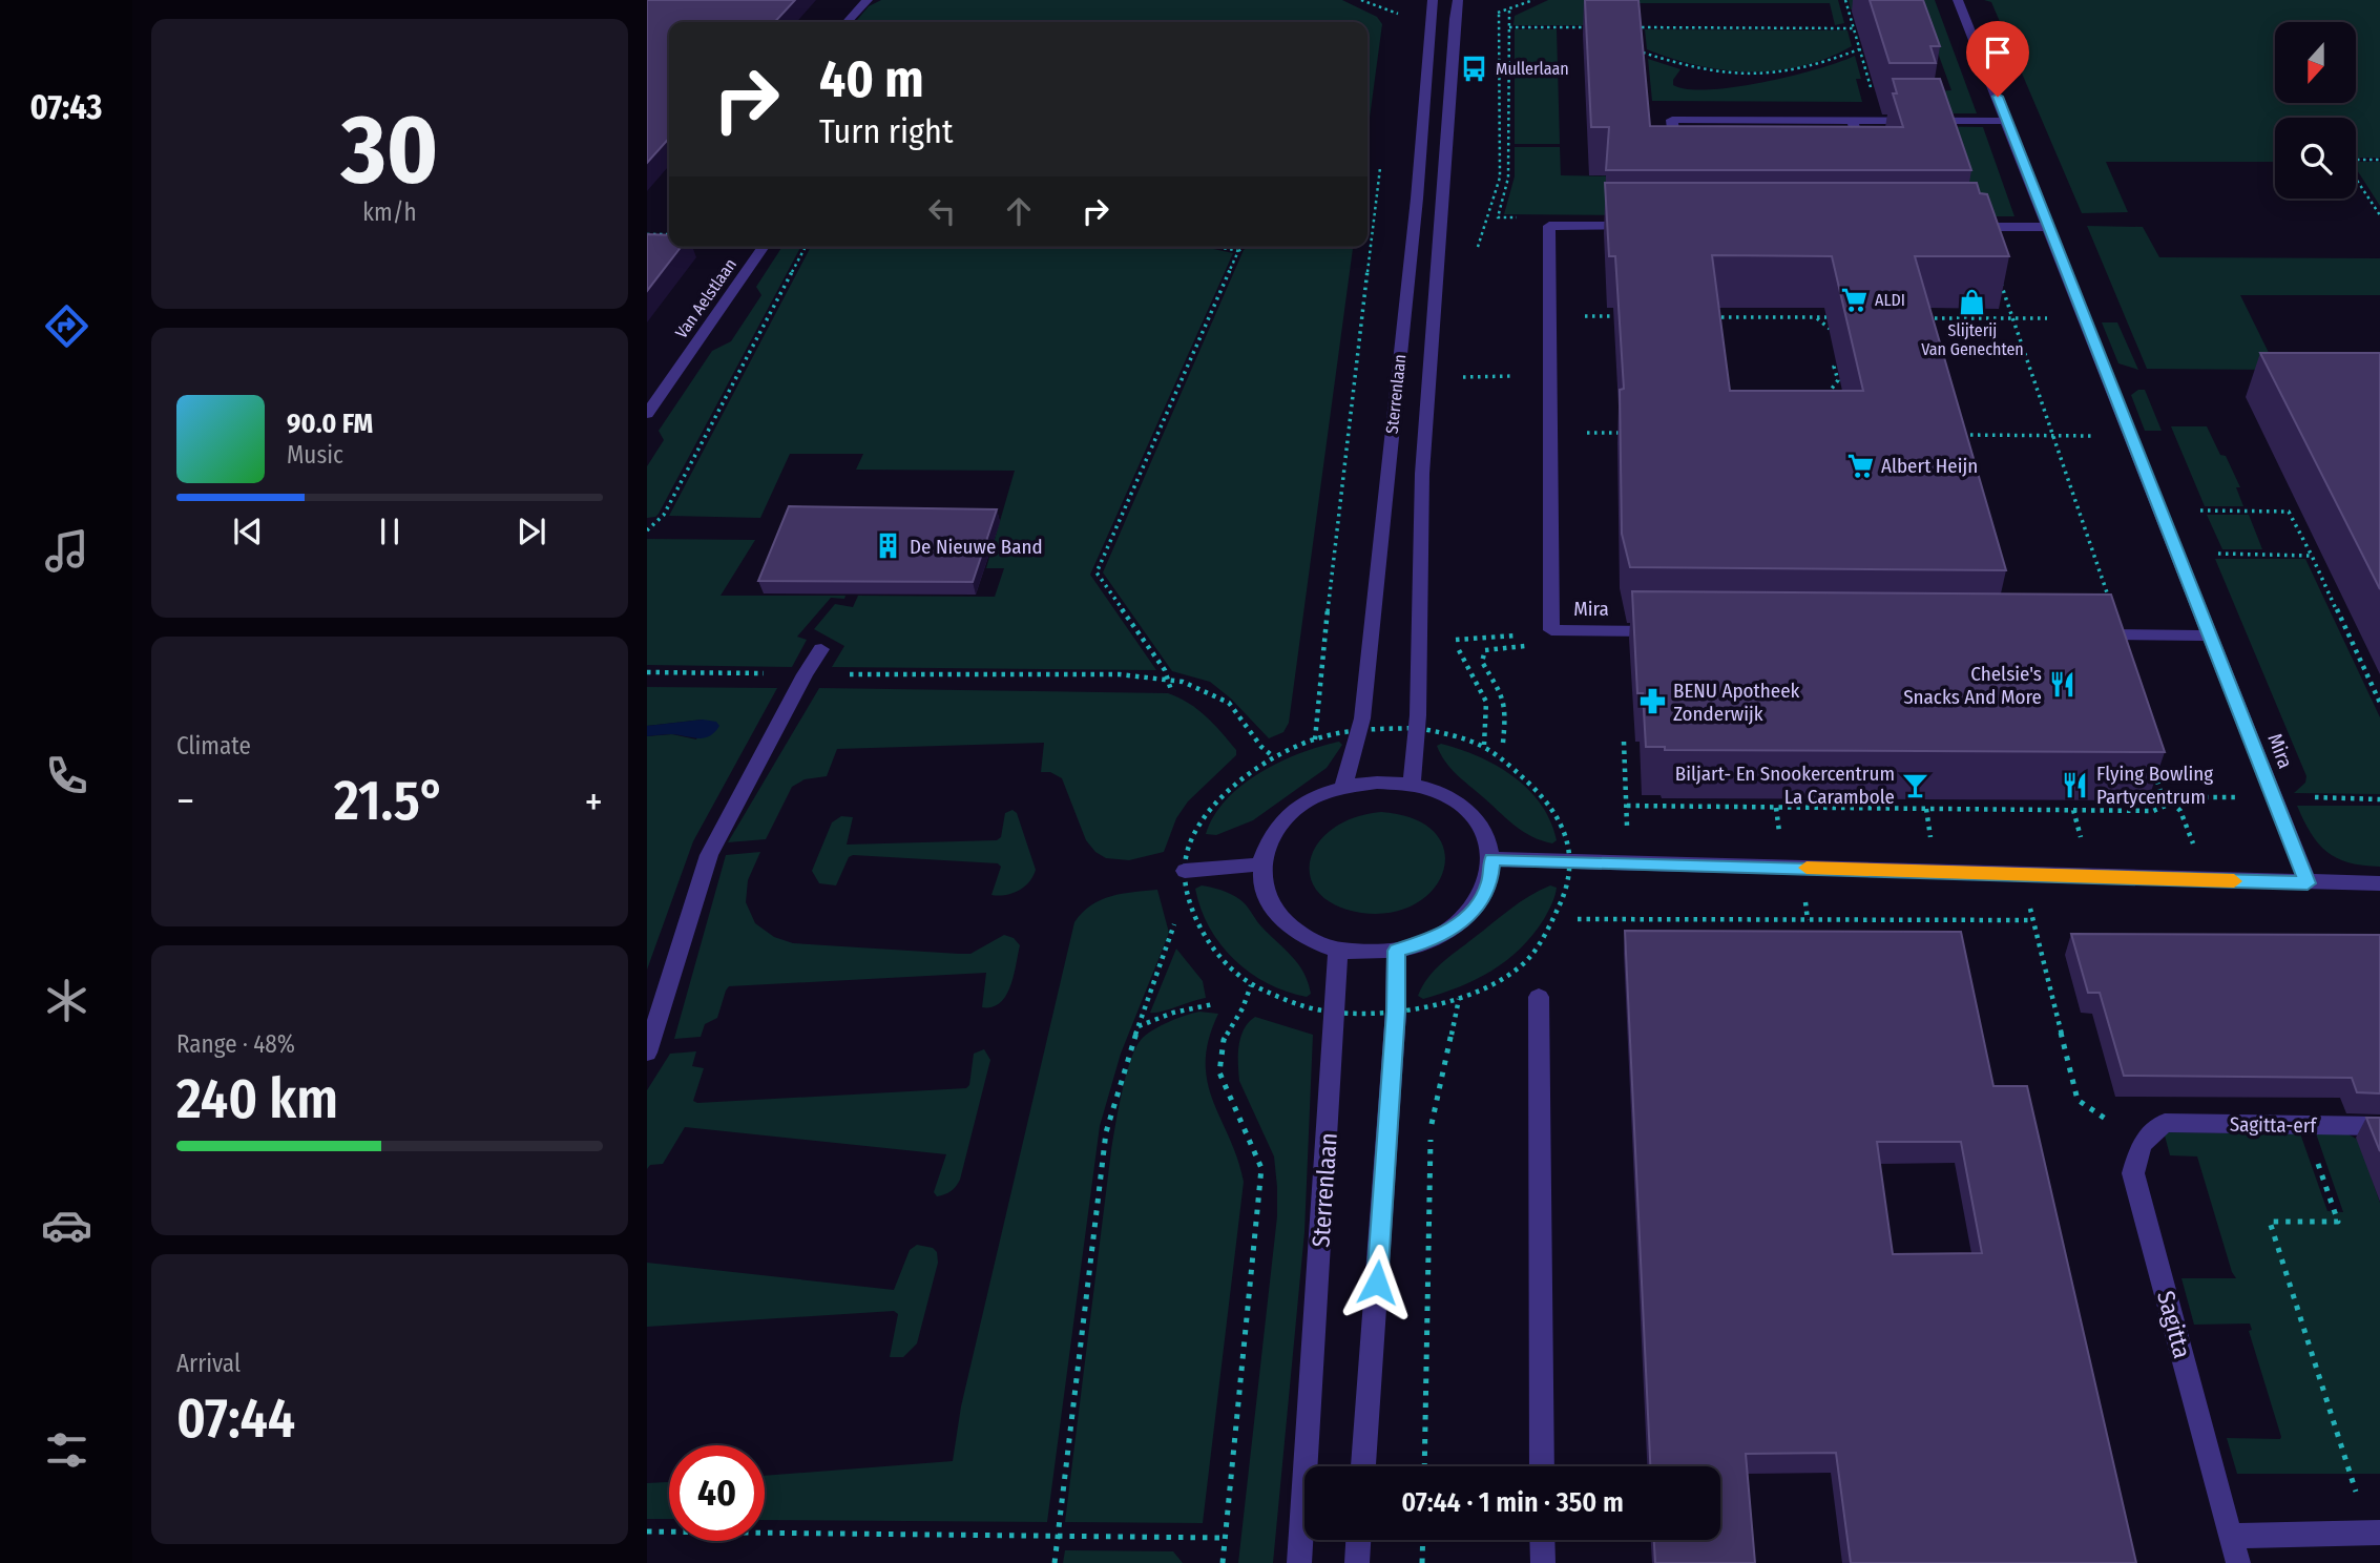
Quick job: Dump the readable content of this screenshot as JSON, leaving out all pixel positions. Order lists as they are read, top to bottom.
{
  "streets": {
    "street": [
      "Van Aelstlaan",
      "Sterrenlaan",
      "Mira",
      "Sagitta-erf",
      "Sagitta"
    ]
  },
  "crossings": [
    ["Sagitta-erf", "Sagitta"]
  ],
  "places": {
    "bus stop": ["Mullerlaan"],
    "supermarket": ["ALDI", "Albert Heijn"],
    "shop": ["Slijterij Van Genechten"],
    "building": ["De Nieuwe Band"],
    "restaurant": ["Chelsie's Snacks And More", "Flying Bowling Partycentrum"],
    "pharmacy": ["BENU Apotheek Zonderwijk"],
    "bar": ["Biljart- En Snookercentrum La Carambole"]
  },
  "north": "bottom",
  "page": {
    "tabs": "07:43",
    "tile": [
      ["30", "km/h"],
      "Climate",
      ["Range · 48%", "240 km"],
      ["Arrival", "07:44"]
    ],
    "turn": ["40 m", "Turn right"],
    "song": ["90.0 FM", "Music"],
    "heat": ["−", "21.5°", "+"],
    "limit": "40",
    "trip": "07:44 · 1 min · 350 m"
  }
}
